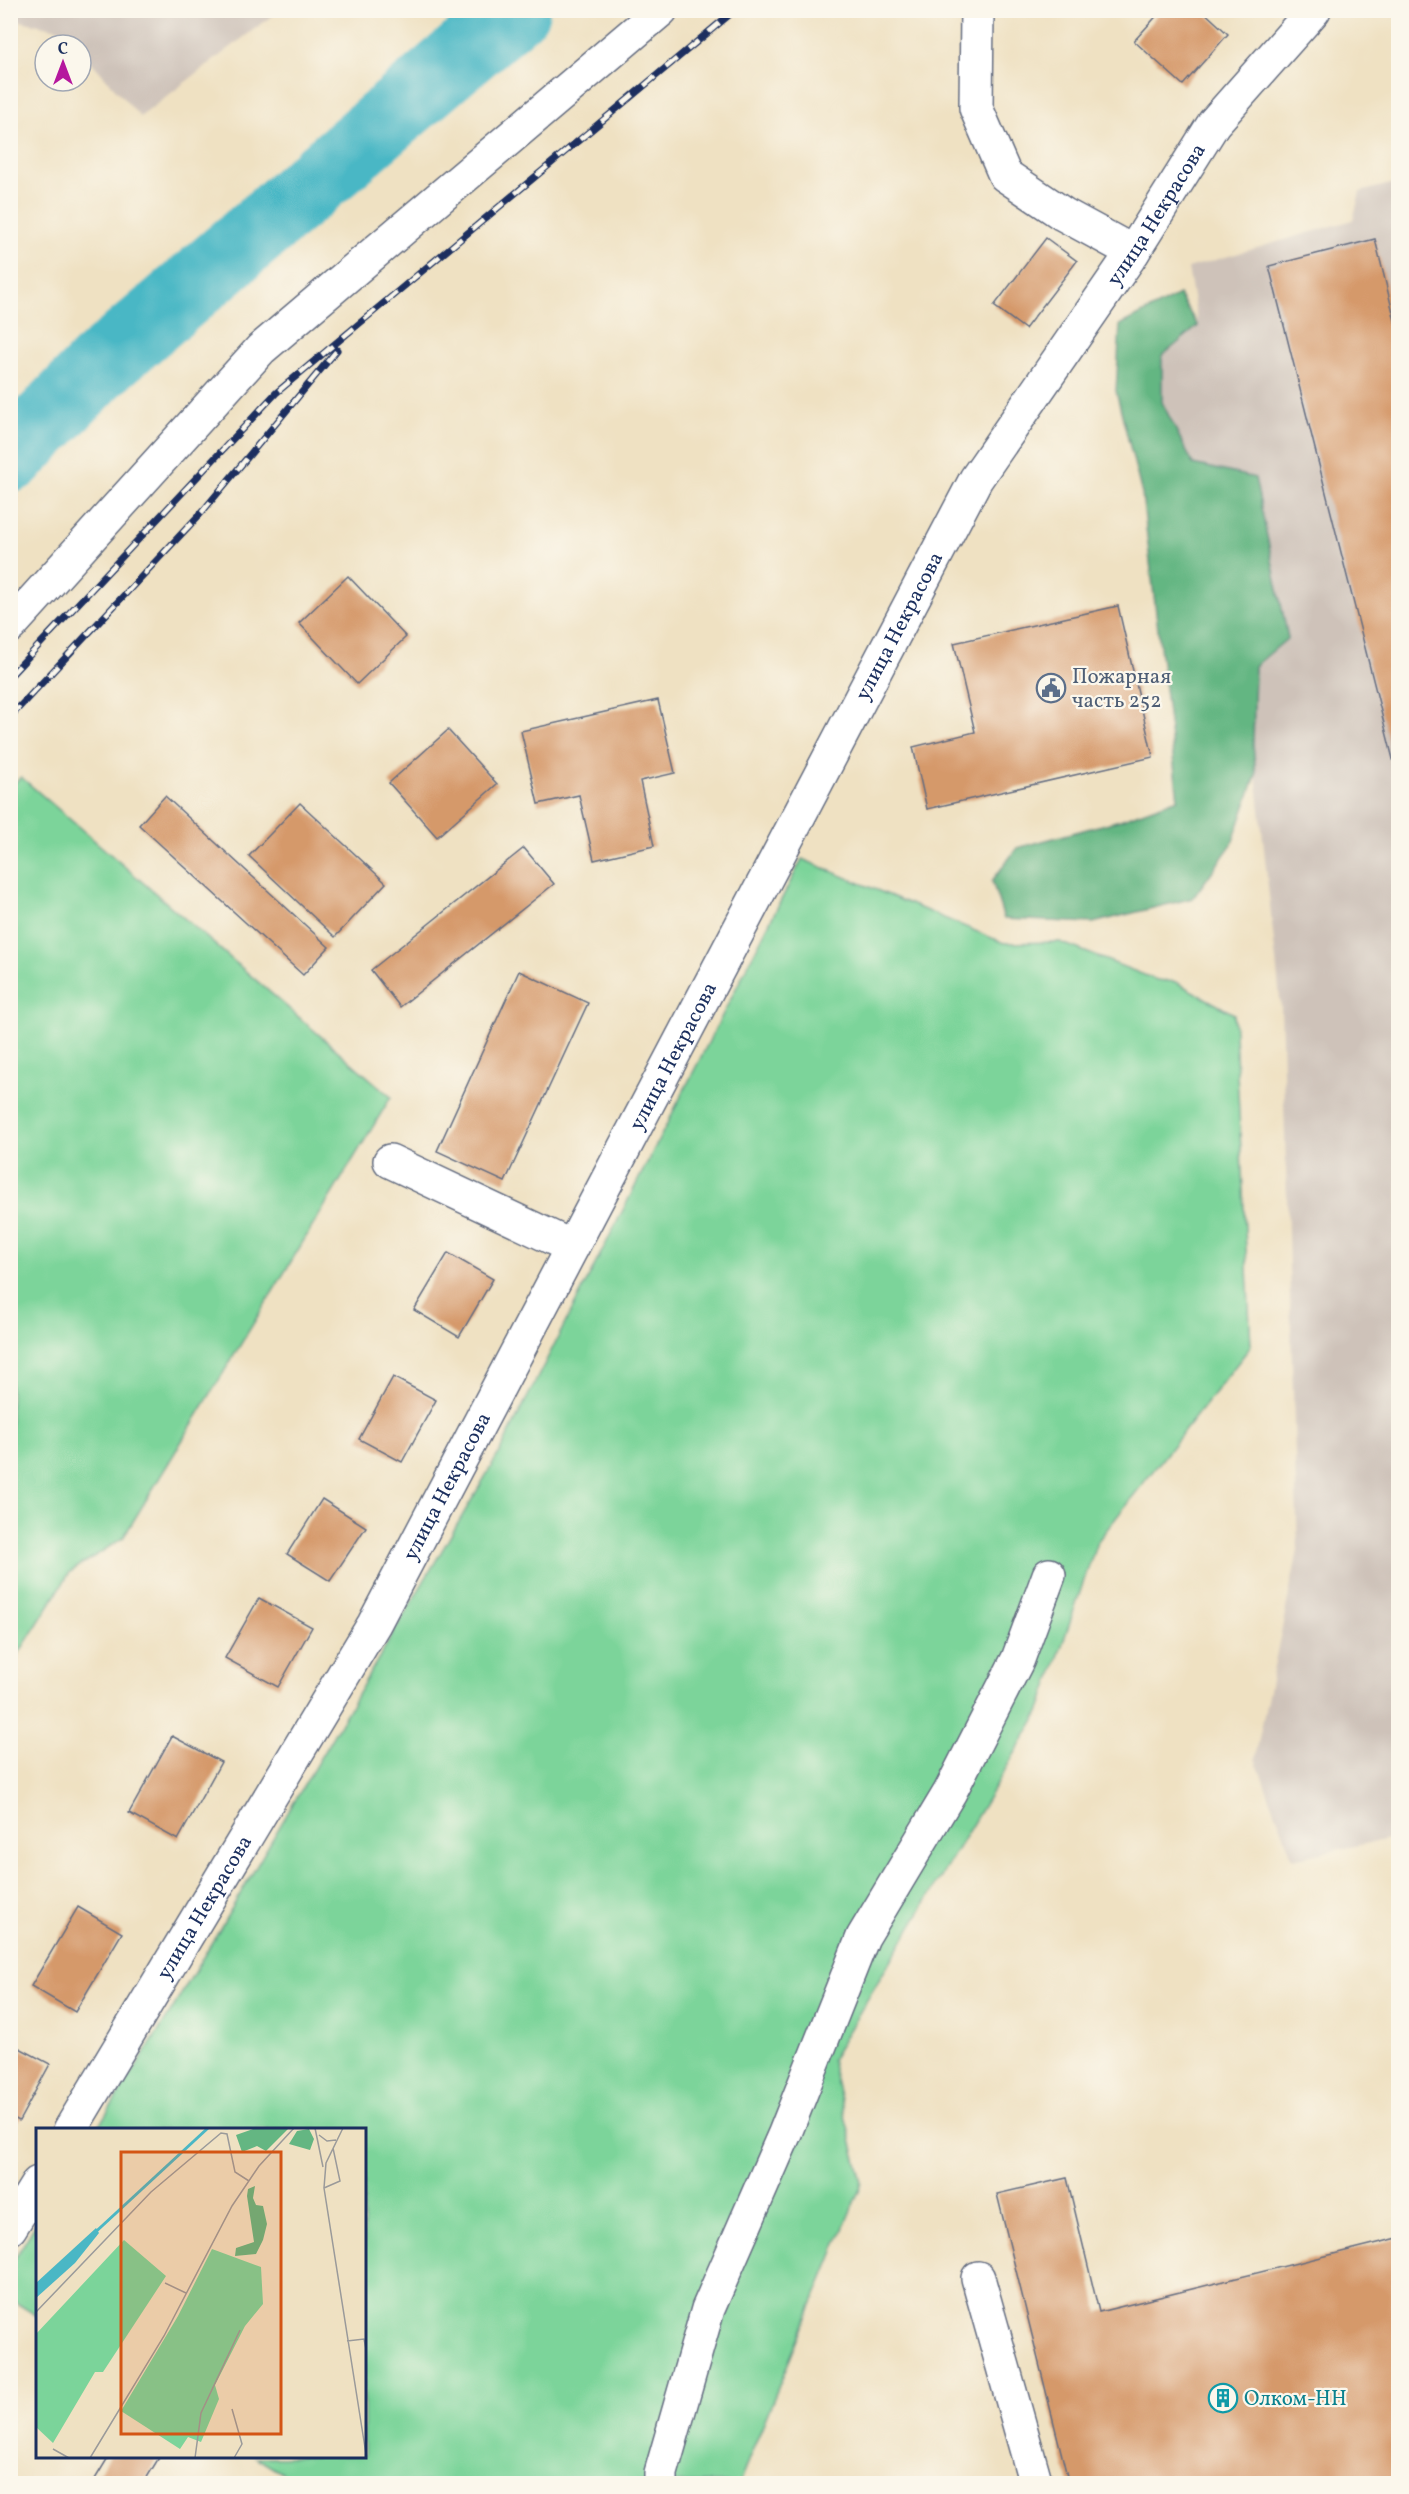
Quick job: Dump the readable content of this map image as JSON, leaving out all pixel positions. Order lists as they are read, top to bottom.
{
  "streets": {
    "street": ["улица Некрасова"]
  },
  "places": {
    "public building": ["Пожарная часть 252"],
    "building": ["Олком-НН"]
  },
  "north": "top"
}
